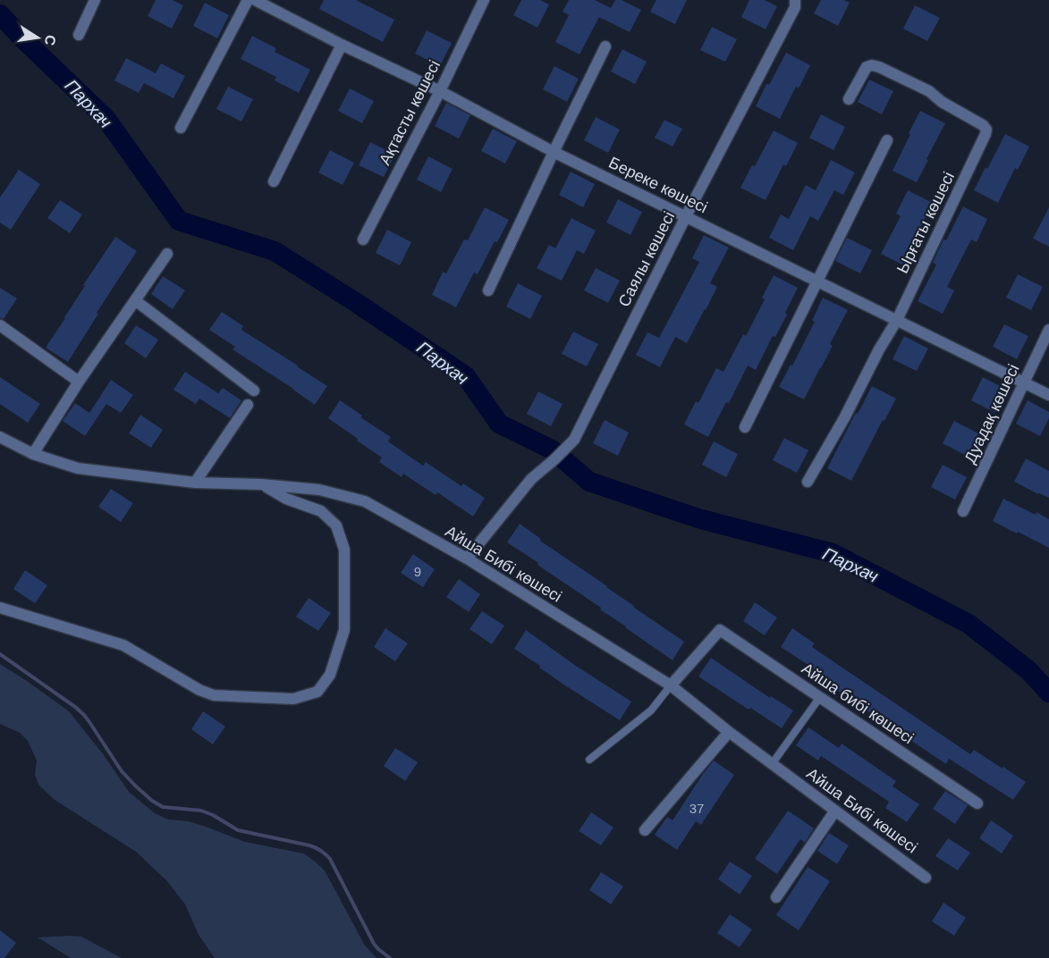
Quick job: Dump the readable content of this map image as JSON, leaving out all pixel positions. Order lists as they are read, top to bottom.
{
  "streets": {
    "street": [
      "Ақтасты көшесі",
      "Береке көшесі",
      "Ырғаты көшесі",
      "Саялы көшесі",
      "Дуадақ көшесі",
      "Айша Бибі көшесі",
      "Айша бибі көшесі"
    ]
  },
  "crossings": [
    ["Ақтасты көшесі", "Береке көшесі"],
    ["Береке көшесі", "Ырғаты көшесі"],
    ["Береке көшесі", "Саялы көшесі"],
    ["Береке көшесі", "Дуадақ көшесі"],
    ["Саялы көшесі", "Айша Бибі көшесі"],
    ["Айша Бибі көшесі", "Айша бибі көшесі"]
  ],
  "water": ["Пархач"],
  "house_numbers": ["9", "37"],
  "north": "right"
}
